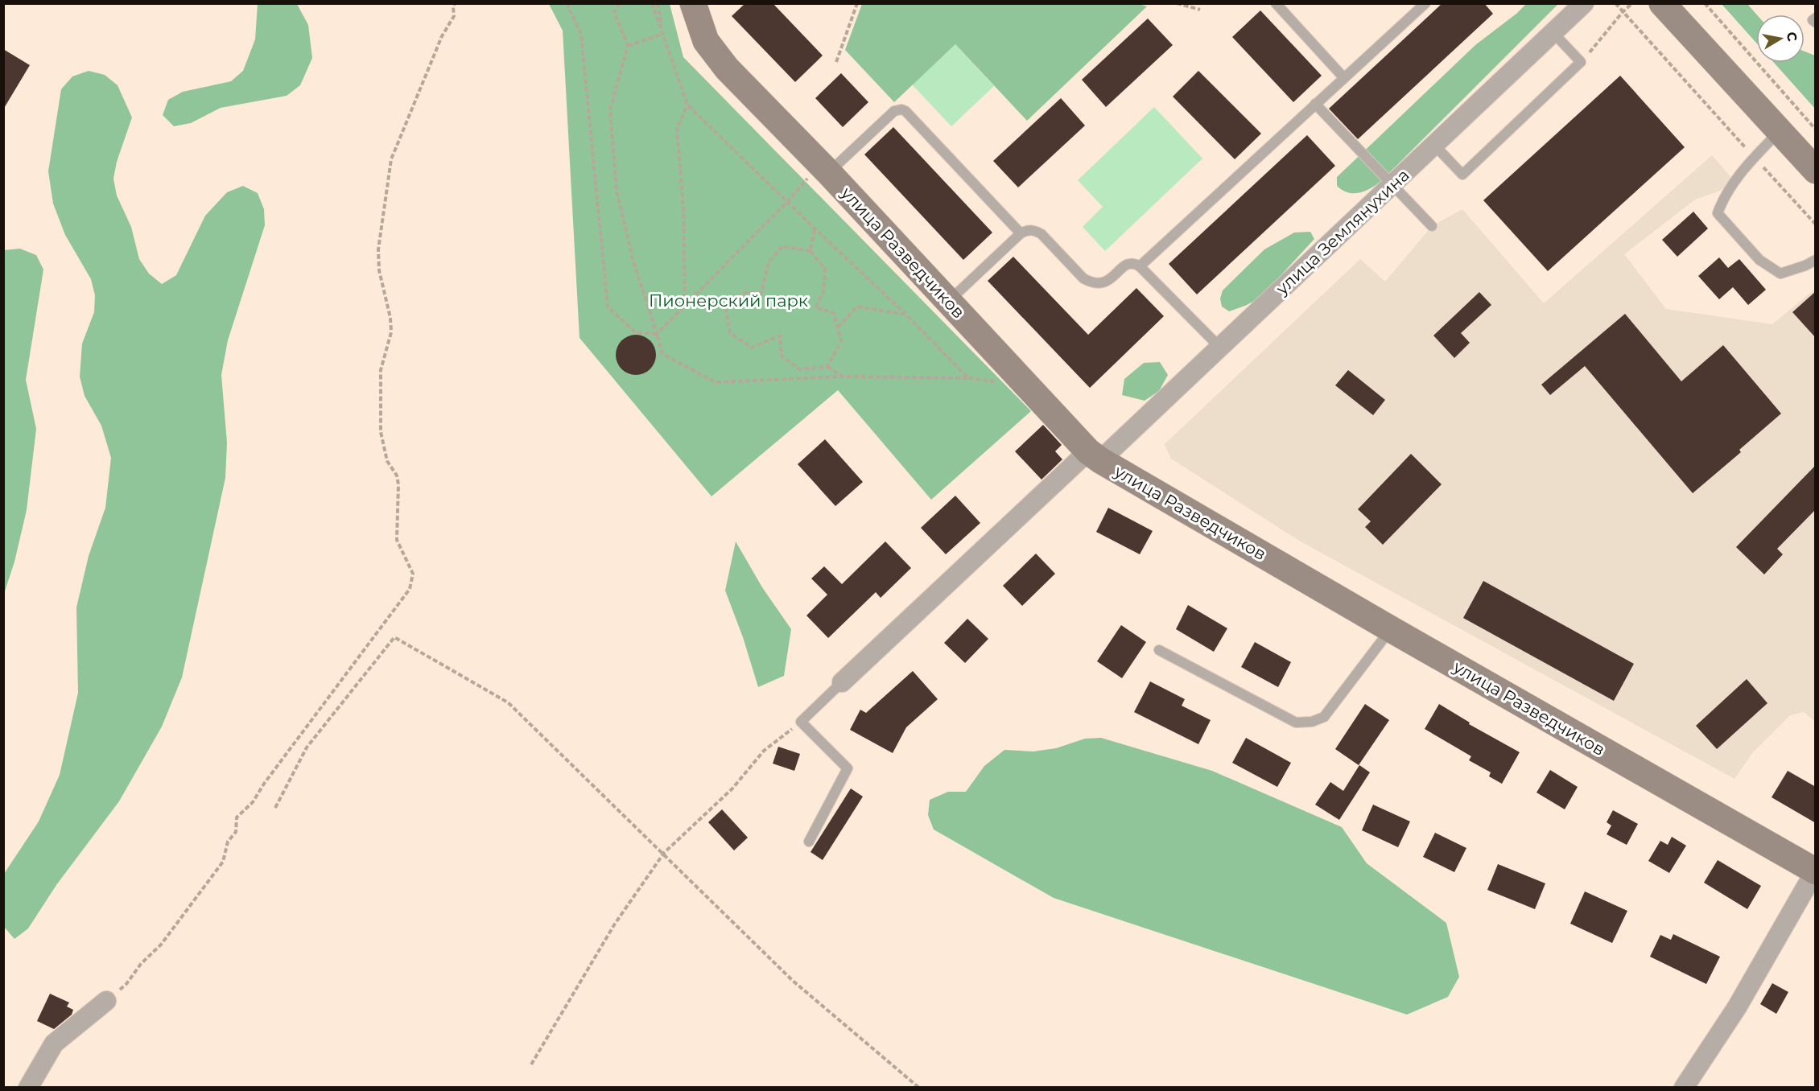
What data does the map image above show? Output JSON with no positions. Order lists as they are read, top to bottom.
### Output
{
  "streets": {
    "street": ["улица Землянухина", "улица Разведчиков"]
  },
  "crossings": [
    ["улица Землянухина", "улица Разведчиков"]
  ],
  "parks": ["Пионерский парк"],
  "north": "right"
}
